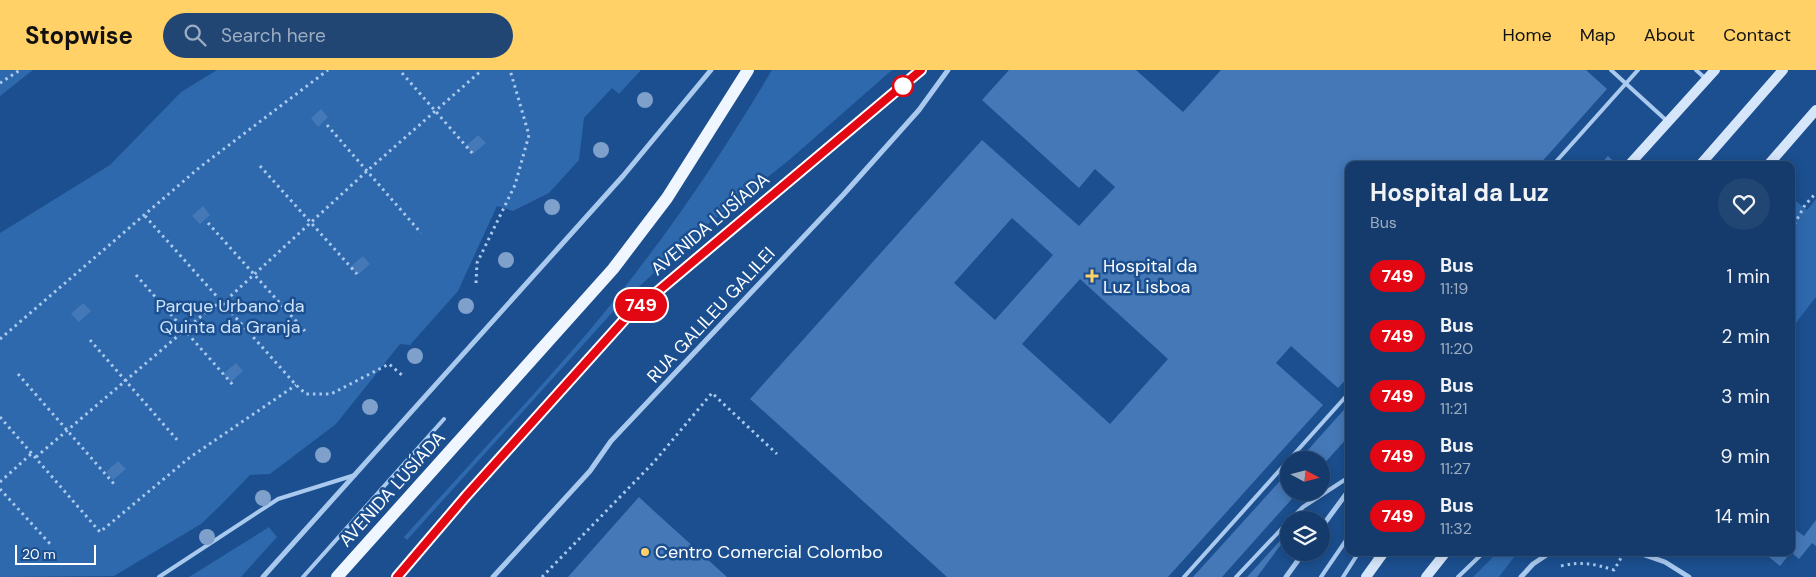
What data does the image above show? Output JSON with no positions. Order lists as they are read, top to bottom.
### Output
{
  "streets": {
    "main road": ["AVENIDA LUSÍADA"],
    "street": ["RUA GALILEU GALILEI"]
  },
  "parks": ["Parque Urbano da Quinta da Granja"],
  "places": {
    "health": ["Hospital da Luz Lisboa"],
    "other": ["Centro Comercial Colombo"]
  },
  "lines": ["bus line 749"],
  "scale_bar": "20 m",
  "north": "right",
  "page": {
    "header": "Stopwise",
    "search": "Search here",
    "nav": [
      "Home",
      "Map",
      "About",
      "Contact"
    ],
    "on_map": "749",
    "heading": ["Hospital da Luz", "Bus"],
    "list": [
      {
        "mark": "749",
        "name": "Bus",
        "note": "11:19",
        "value": "1 min"
      },
      {
        "mark": "749",
        "name": "Bus",
        "note": "11:20",
        "value": "2 min"
      },
      {
        "mark": "749",
        "name": "Bus",
        "note": "11:21",
        "value": "3 min"
      },
      {
        "mark": "749",
        "name": "Bus",
        "note": "11:27",
        "value": "9 min"
      },
      {
        "mark": "749",
        "name": "Bus",
        "note": "11:32",
        "value": "14 min"
      }
    ],
    "scale": "20 m"
  }
}
